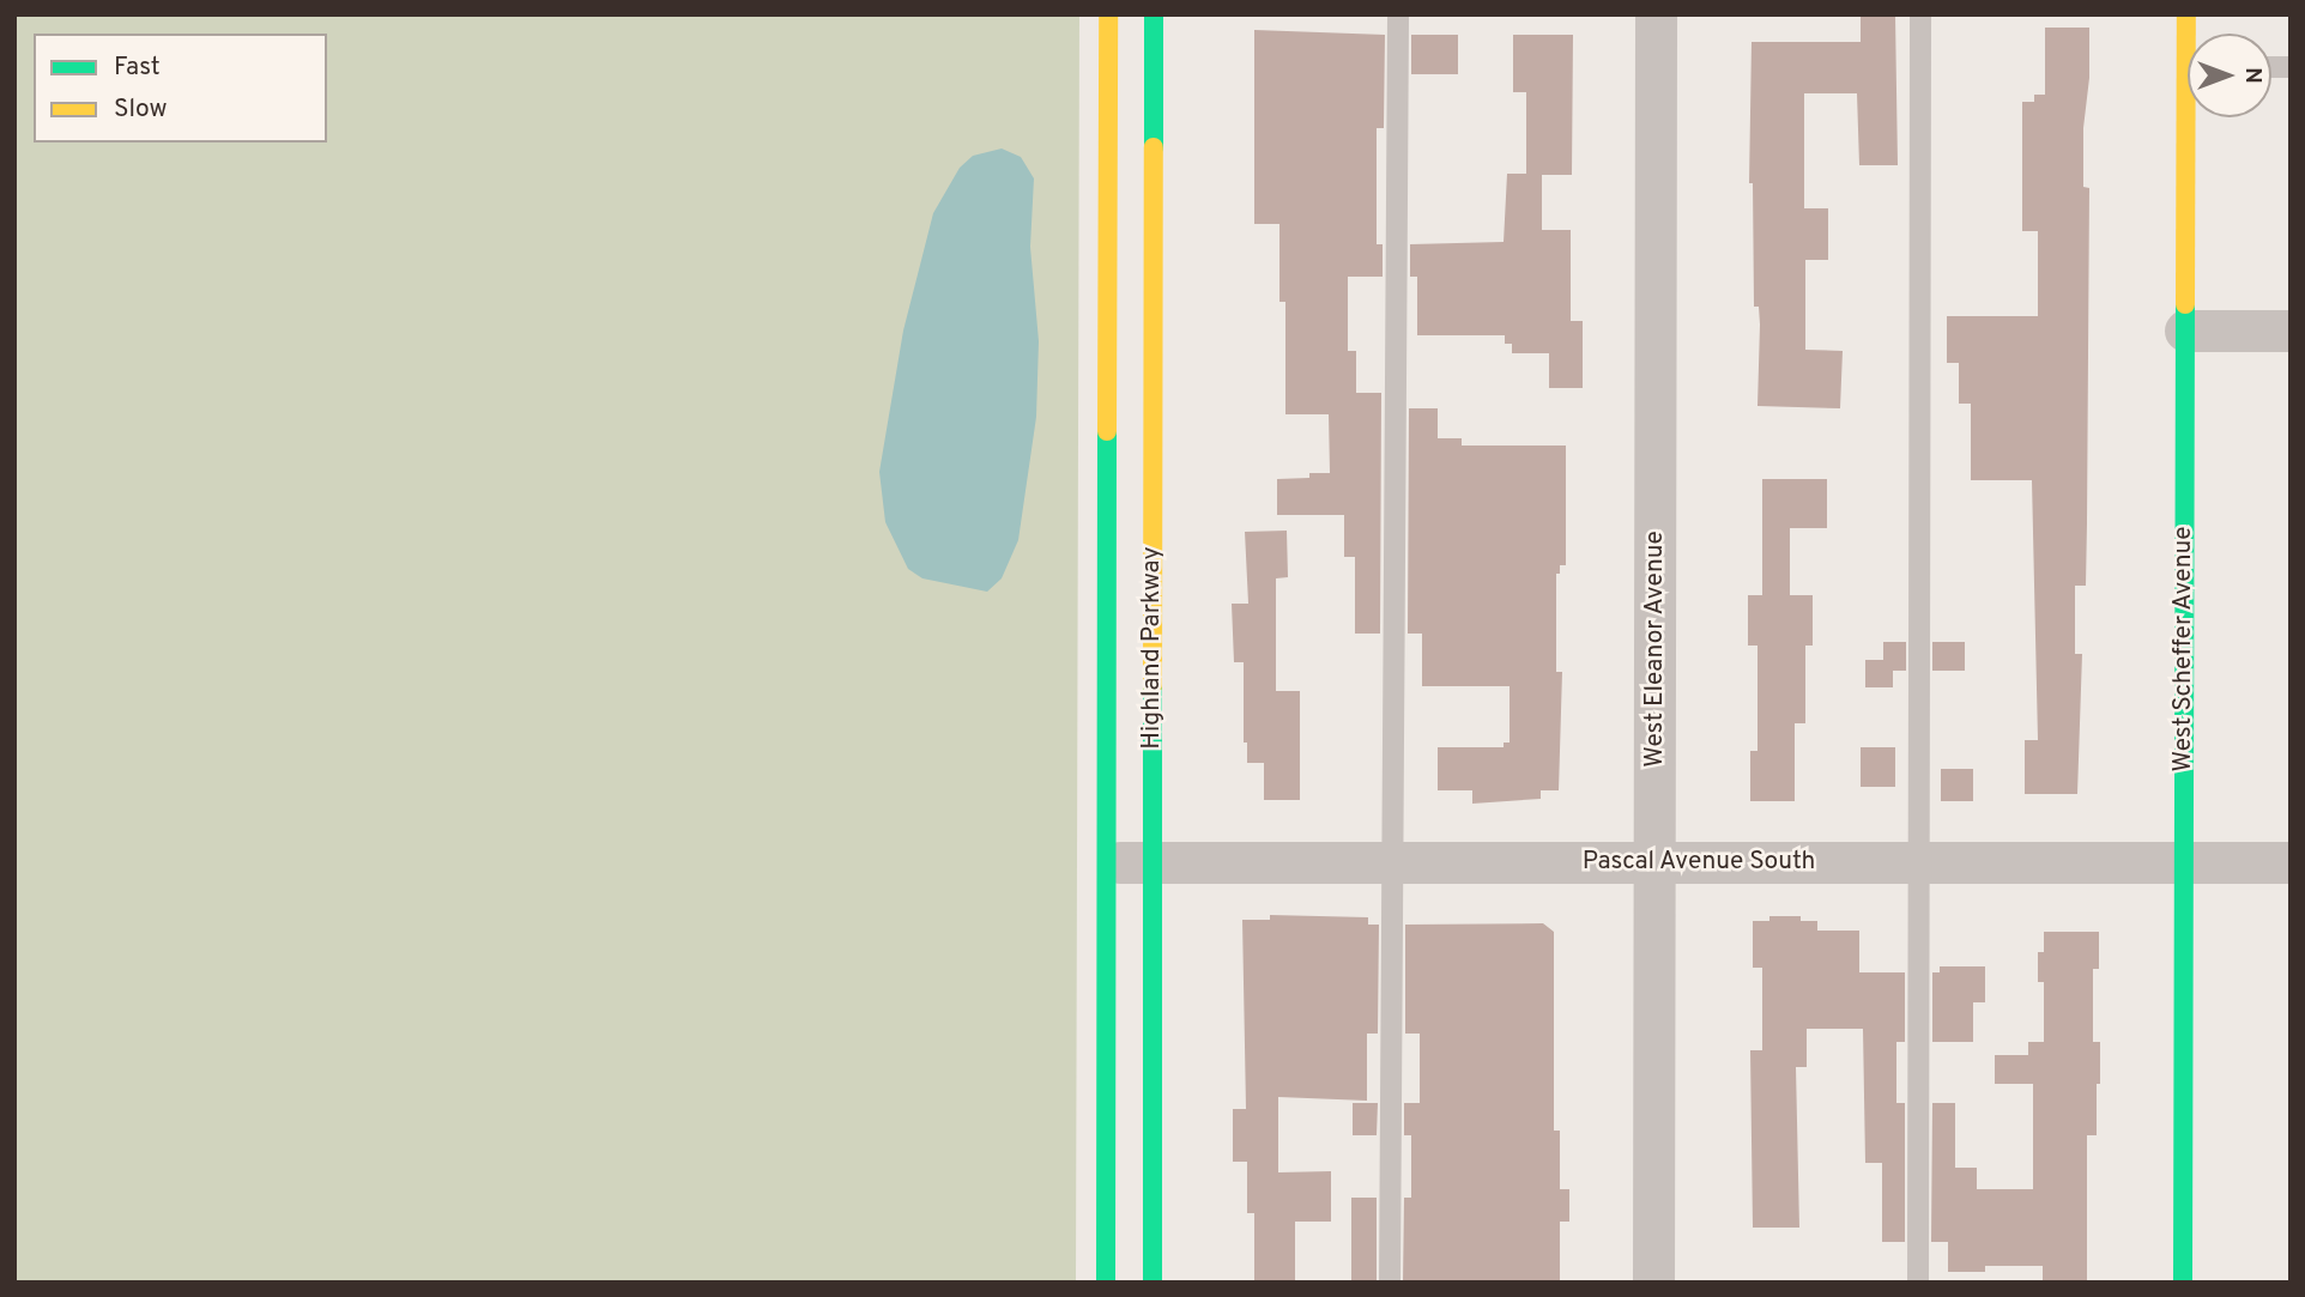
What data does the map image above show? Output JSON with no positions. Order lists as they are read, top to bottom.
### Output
{
  "streets": {
    "street": [
      "Highland Parkway",
      "West Eleanor Avenue",
      "West Scheffer Avenue",
      "Pascal Avenue South"
    ]
  },
  "crossings": [
    ["Highland Parkway", "Pascal Avenue South"],
    ["West Eleanor Avenue", "Pascal Avenue South"],
    ["West Scheffer Avenue", "Pascal Avenue South"]
  ],
  "legend": ["Fast", "Slow"],
  "north": "right"
}
